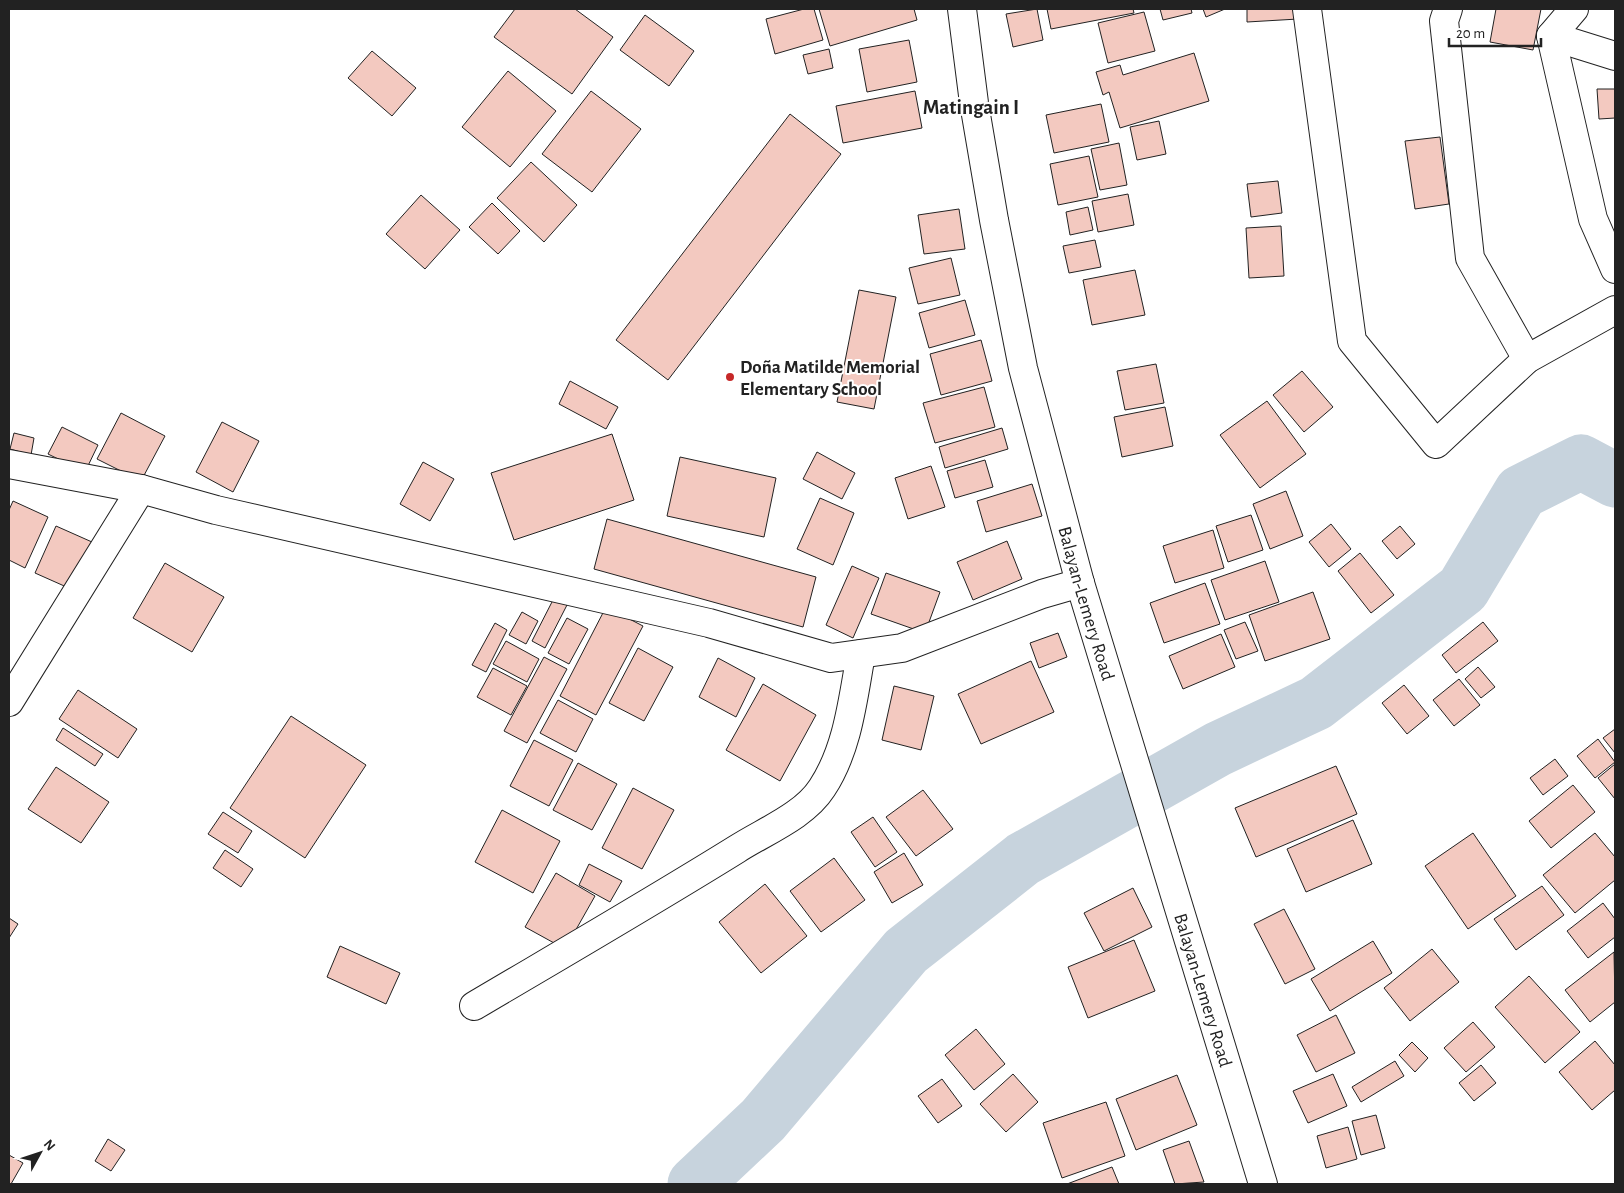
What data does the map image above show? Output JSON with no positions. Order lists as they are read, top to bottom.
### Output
{
  "streets": {
    "street": ["Balayan-Lemery Road"]
  },
  "districts": ["Matingain I"],
  "places": ["Doña Matilde Memorial Elementary School"],
  "scale_bar": "20 m",
  "north": "top right"
}
